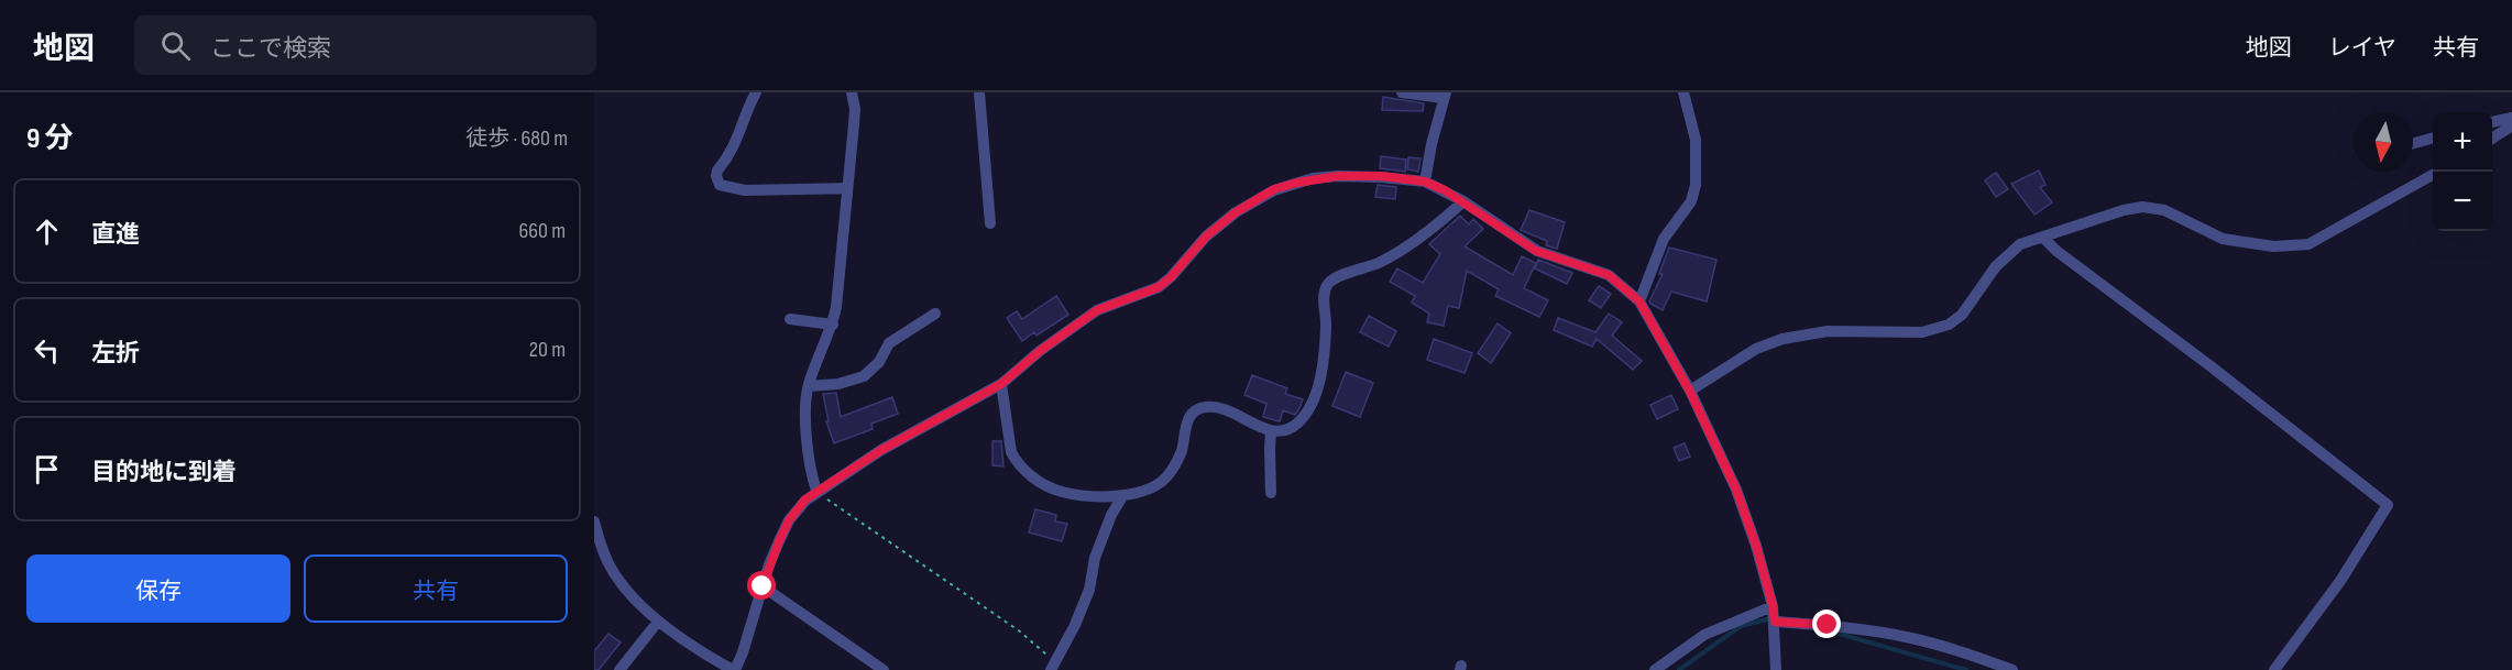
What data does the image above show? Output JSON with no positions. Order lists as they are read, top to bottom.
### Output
{
  "north": "bottom",
  "page": {
    "header": "地図",
    "search": "ここで検索",
    "nav": ["地図", "レイヤ", "共有"],
    "heading": ["9 分", "徒歩 · 680 m"],
    "map_buttons": ["+", "−"],
    "list": [
      ["直進", "660 m"],
      ["左折", "20 m"],
      "目的地に到着"
    ],
    "buttons": ["保存", "共有"]
  }
}
